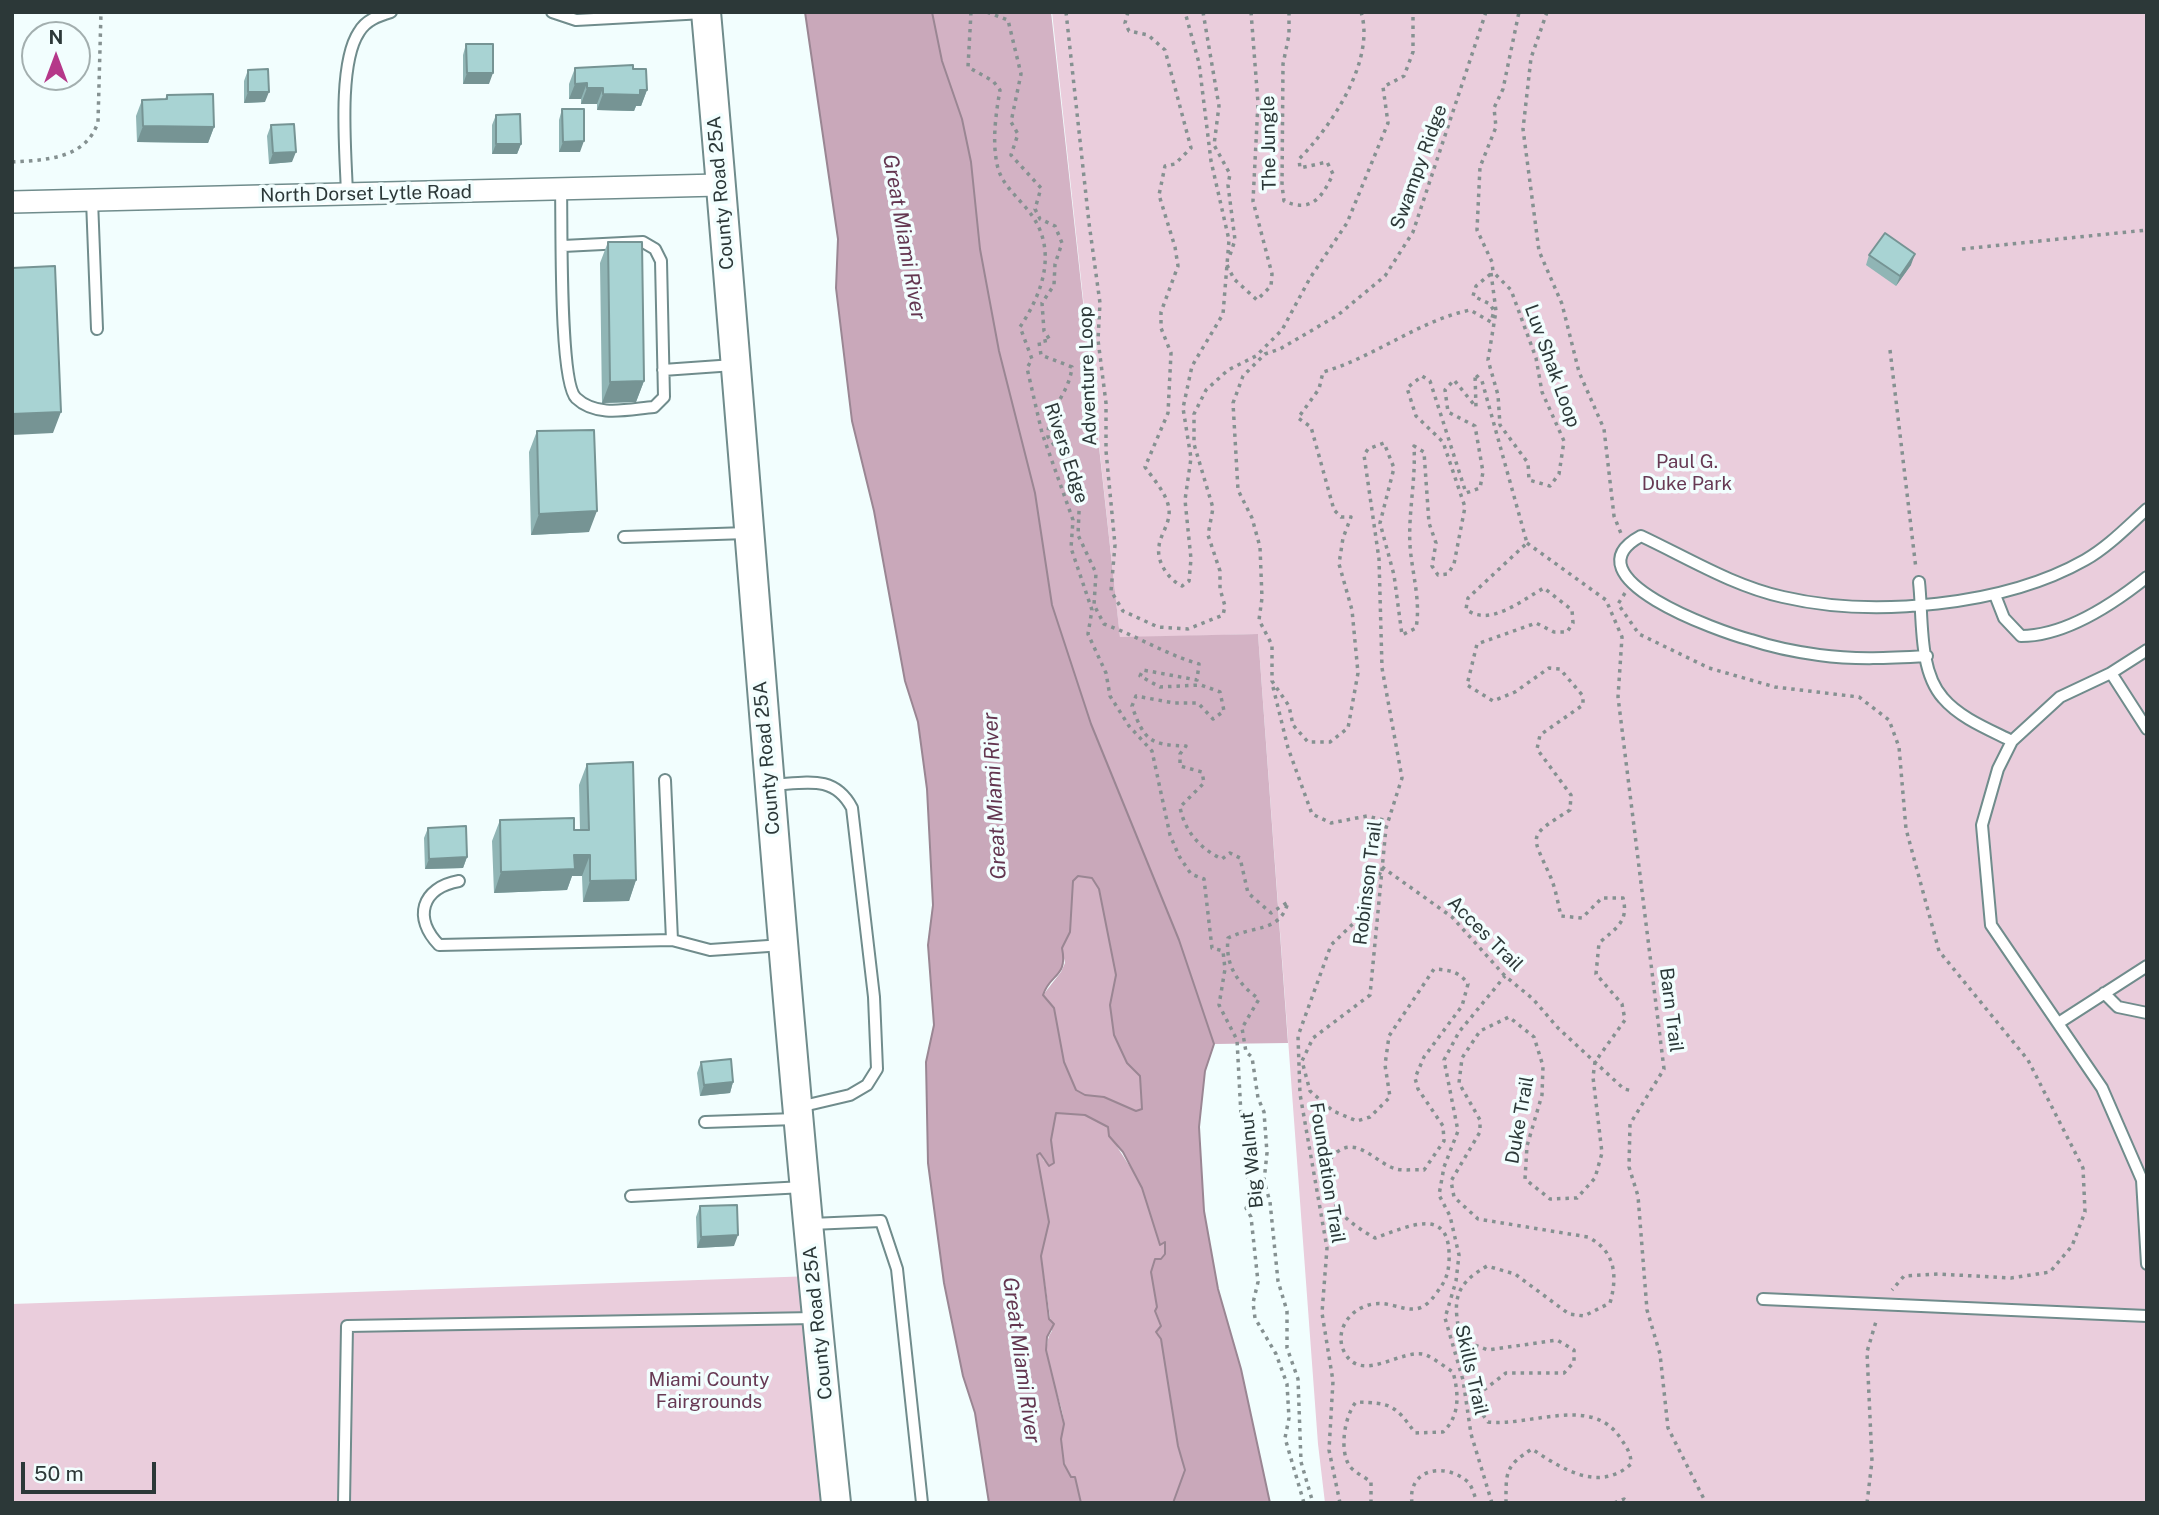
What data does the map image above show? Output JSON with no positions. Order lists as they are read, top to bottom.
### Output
{
  "streets": {
    "main road": ["County Road 25A"],
    "street": ["North Dorset Lytle Road"],
    "path": [
      "The Jungle",
      "Swampy Ridge",
      "Luv Shak Loop",
      "Adventure Loop",
      "Rivers Edge",
      "Robinson Trail",
      "Acces Trail",
      "Barn Trail",
      "Duke Trail",
      "Big Walnut",
      "Foundation Trail",
      "Skills Trail"
    ]
  },
  "crossings": [
    ["County Road 25A", "North Dorset Lytle Road"],
    ["Robinson Trail", "Acces Trail"],
    ["Robinson Trail", "Barn Trail"],
    ["Robinson Trail", "Foundation Trail"],
    ["Acces Trail", "Duke Trail"],
    ["Acces Trail", "Foundation Trail"],
    ["Acces Trail", "Skills Trail"]
  ],
  "water": ["Great Miami River"],
  "parks": ["Paul G. Duke Park", "Miami County Fairgrounds"],
  "scale_bar": "50 m",
  "north": "top"
}
